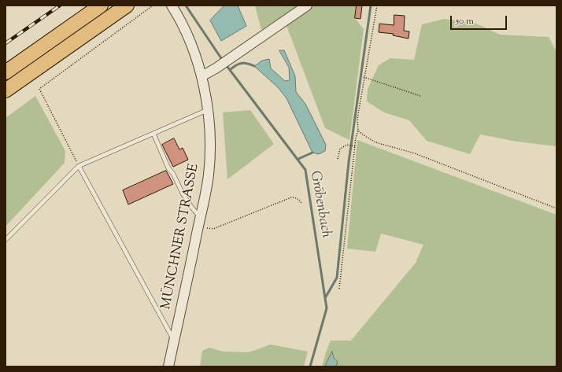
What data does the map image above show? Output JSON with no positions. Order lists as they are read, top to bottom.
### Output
{
  "streets": {
    "street": ["MÜNCHNER STRASSE"]
  },
  "water": ["Gröbenbach"],
  "scale_bar": "50 m"
}
